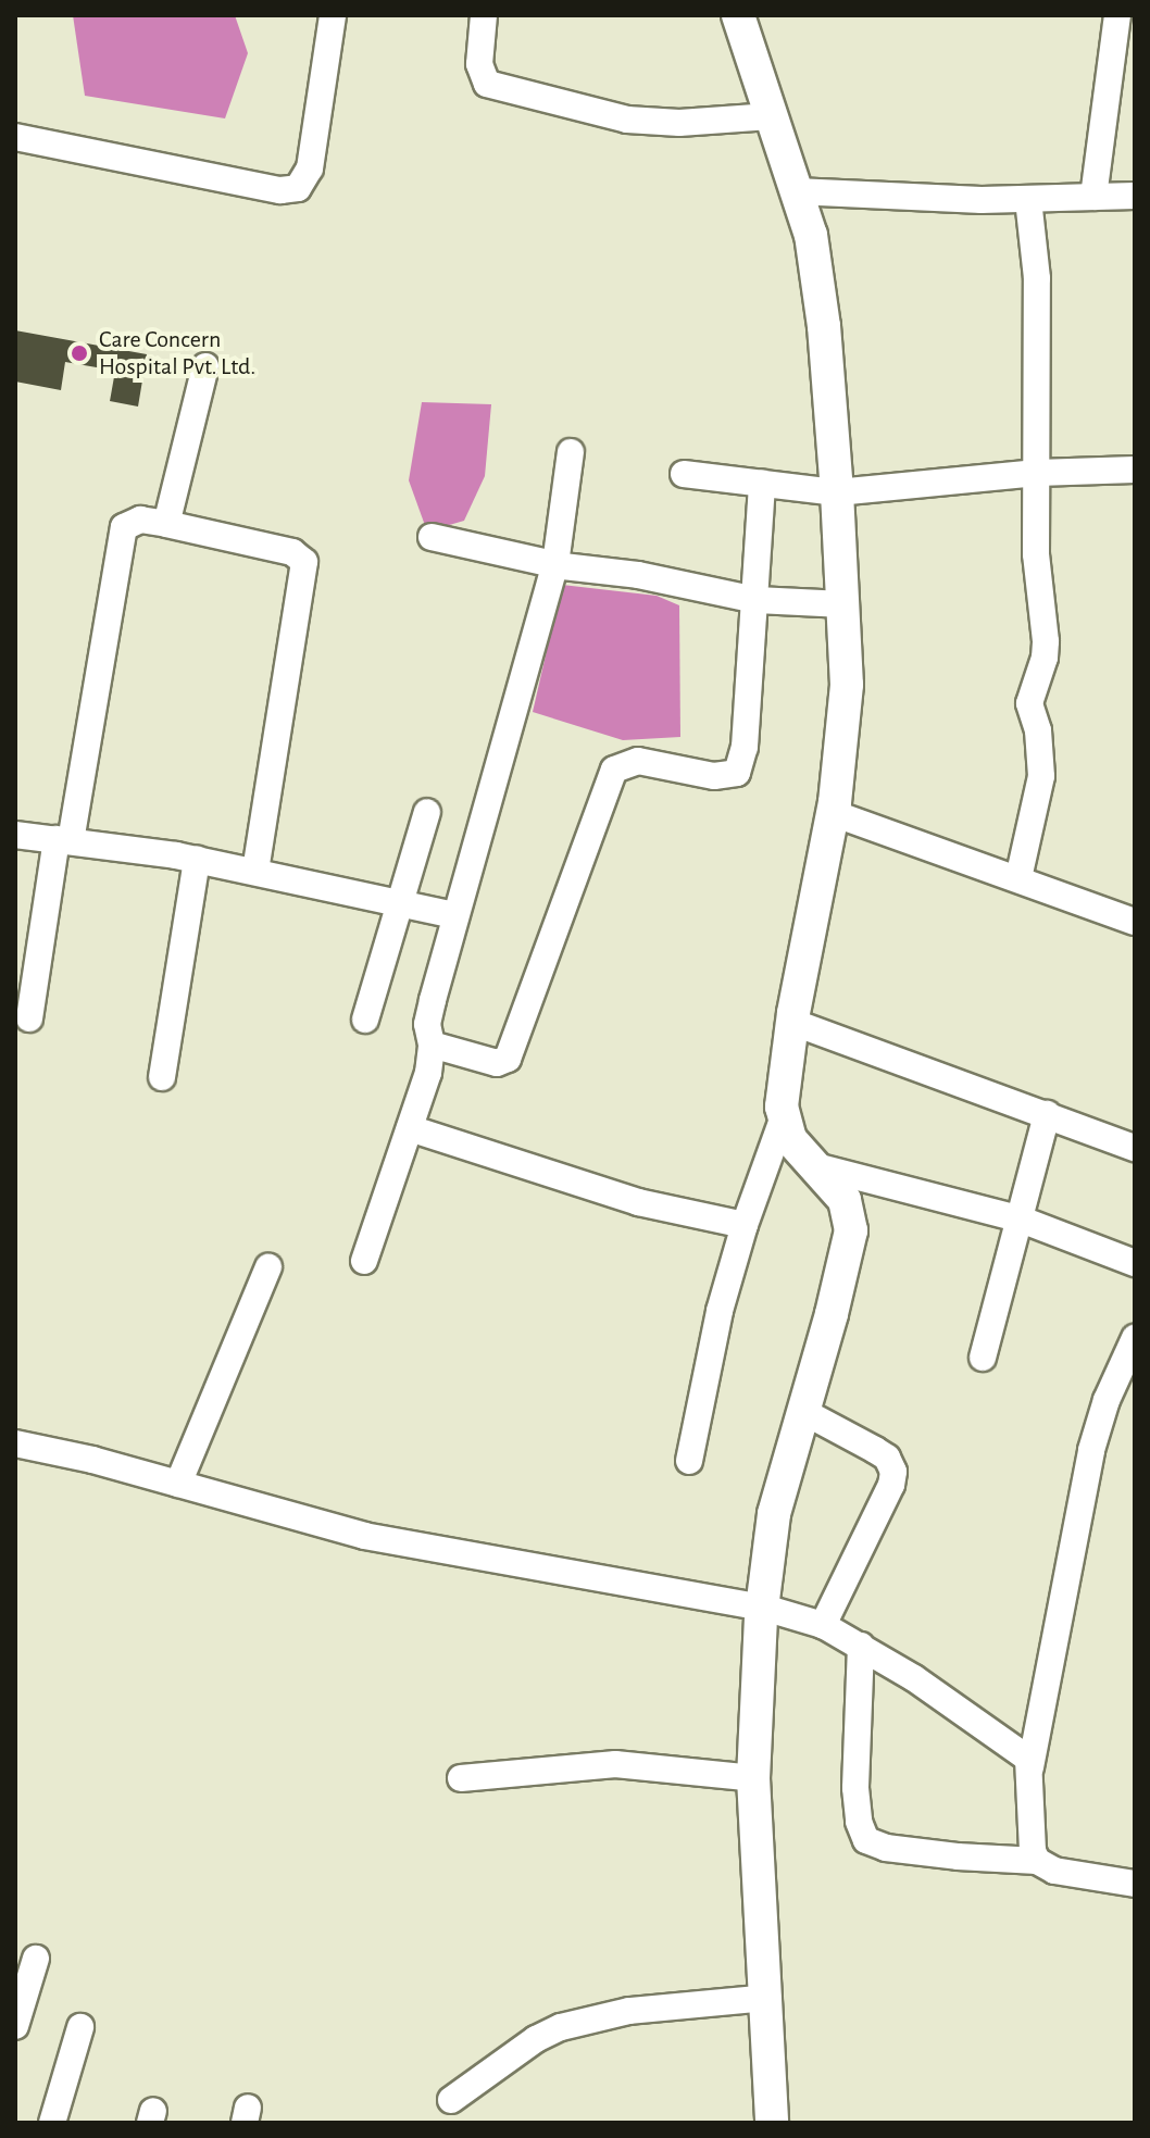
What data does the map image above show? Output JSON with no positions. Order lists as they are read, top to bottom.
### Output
{
  "places": ["Care Concern Hospital Pvt. Ltd."]
}
